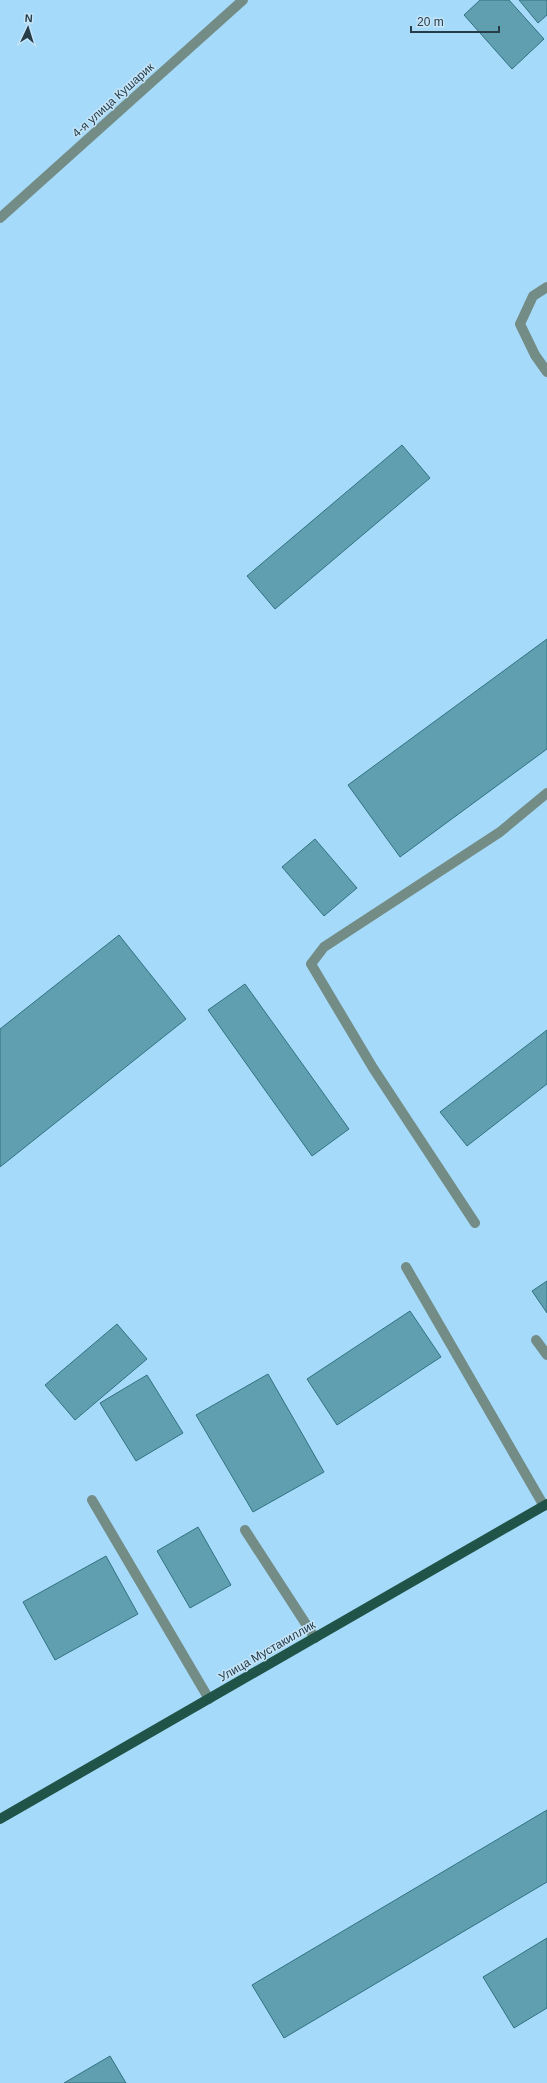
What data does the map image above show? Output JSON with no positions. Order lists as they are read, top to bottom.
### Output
{
  "streets": {
    "main road": ["Улица Мустакиллик"],
    "street": ["4-я улица Кушарик"]
  },
  "scale_bar": "20 m",
  "north": "top"
}
